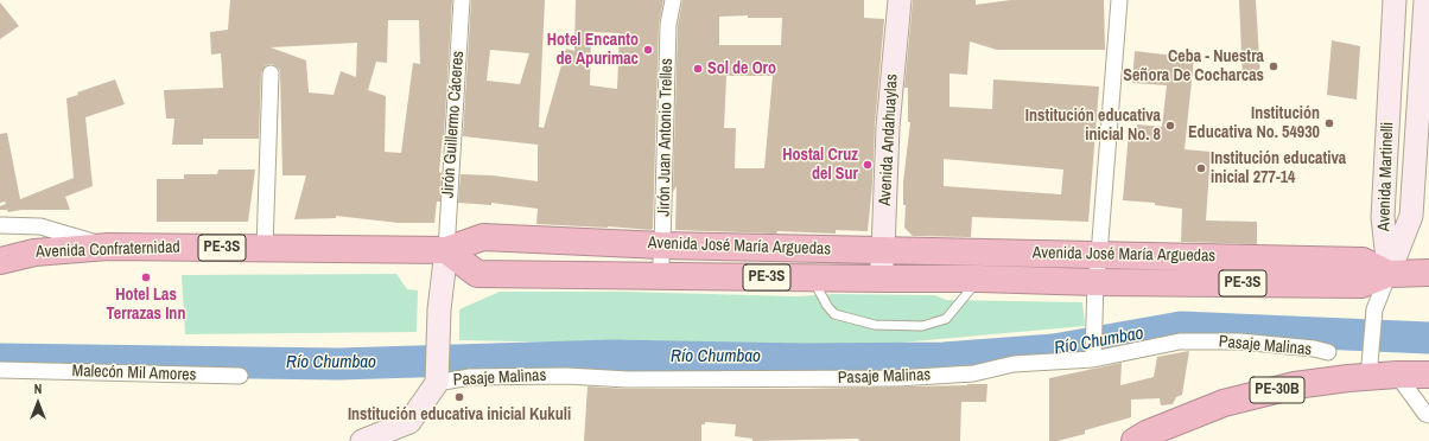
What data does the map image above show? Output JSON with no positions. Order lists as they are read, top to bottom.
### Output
{
  "streets": {
    "highway": [
      "Avenida José María Arguedas",
      "PE-3S",
      "Avenida Confraternidad",
      "PE-30B"
    ],
    "street": [
      "Jirón Guillermo Cáceres",
      "Jirón Juan Antonio Trelles",
      "Avenida Andahuaylas",
      "Avenida Martinelli",
      "Pasaje Malinas",
      "Malecón Mil Amores"
    ]
  },
  "crossings": [
    ["Jirón Guillermo Cáceres", "Avenida José María Arguedas"],
    ["Jirón Guillermo Cáceres", "Avenida Confraternidad"],
    ["Jirón Juan Antonio Trelles", "Avenida José María Arguedas"],
    ["Avenida Andahuaylas", "Avenida José María Arguedas"],
    ["Avenida Martinelli", "Avenida José María Arguedas"],
    ["Avenida Martinelli", "PE-3S"],
    ["Avenida José María Arguedas", "PE-3S"],
    ["Avenida José María Arguedas", "Avenida Confraternidad"]
  ],
  "water": ["Río Chumbao"],
  "places": [
    "Hotel Encanto de Apurimac",
    "Ceba - Nuestra Señora De Cocharcas",
    "Sol de Oro",
    "Institución Educativa No. 54930",
    "Institución educativa inicial No. 8",
    "Hostal Cruz del Sur",
    "Institución educativa inicial 277-14",
    "Hotel Las Terrazas Inn",
    "Institución educativa inicial Kukuli"
  ],
  "north": "top"
}
